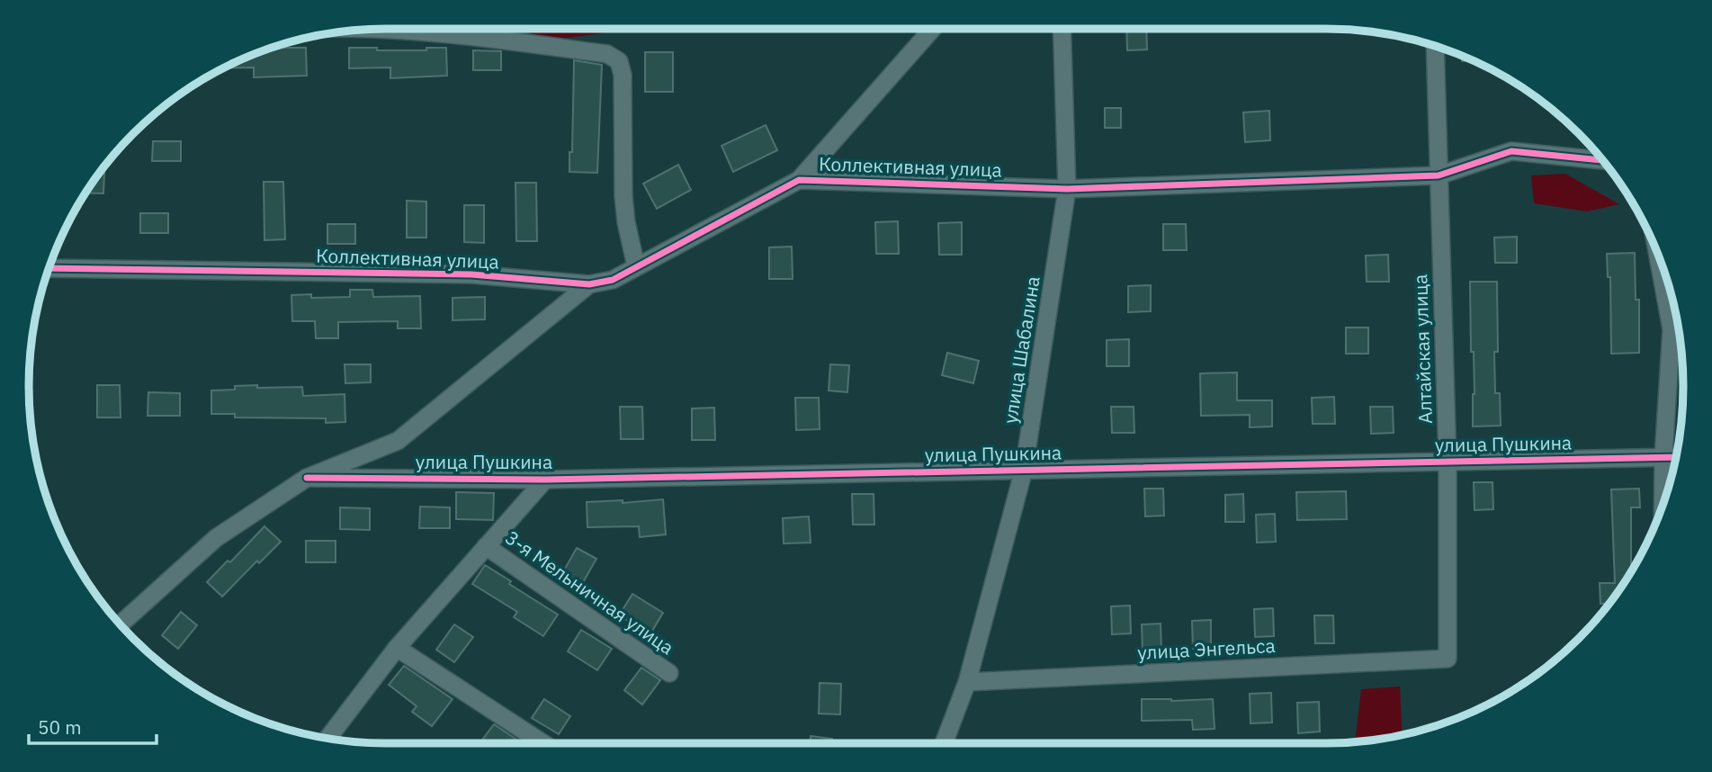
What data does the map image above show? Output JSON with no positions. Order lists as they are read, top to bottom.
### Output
{
  "streets": {
    "street": [
      "Коллективная улица",
      "Алтайская улица",
      "улица Шабалина",
      "улица Пушкина",
      "3-я Мельничная улица",
      "улица Энгельса"
    ]
  },
  "crossings": [
    ["Коллективная улица", "Алтайская улица"],
    ["Коллективная улица", "улица Шабалина"],
    ["Алтайская улица", "улица Пушкина"],
    ["Алтайская улица", "улица Энгельса"],
    ["улица Шабалина", "улица Пушкина"],
    ["улица Шабалина", "улица Энгельса"]
  ],
  "scale_bar": "50 m"
}
